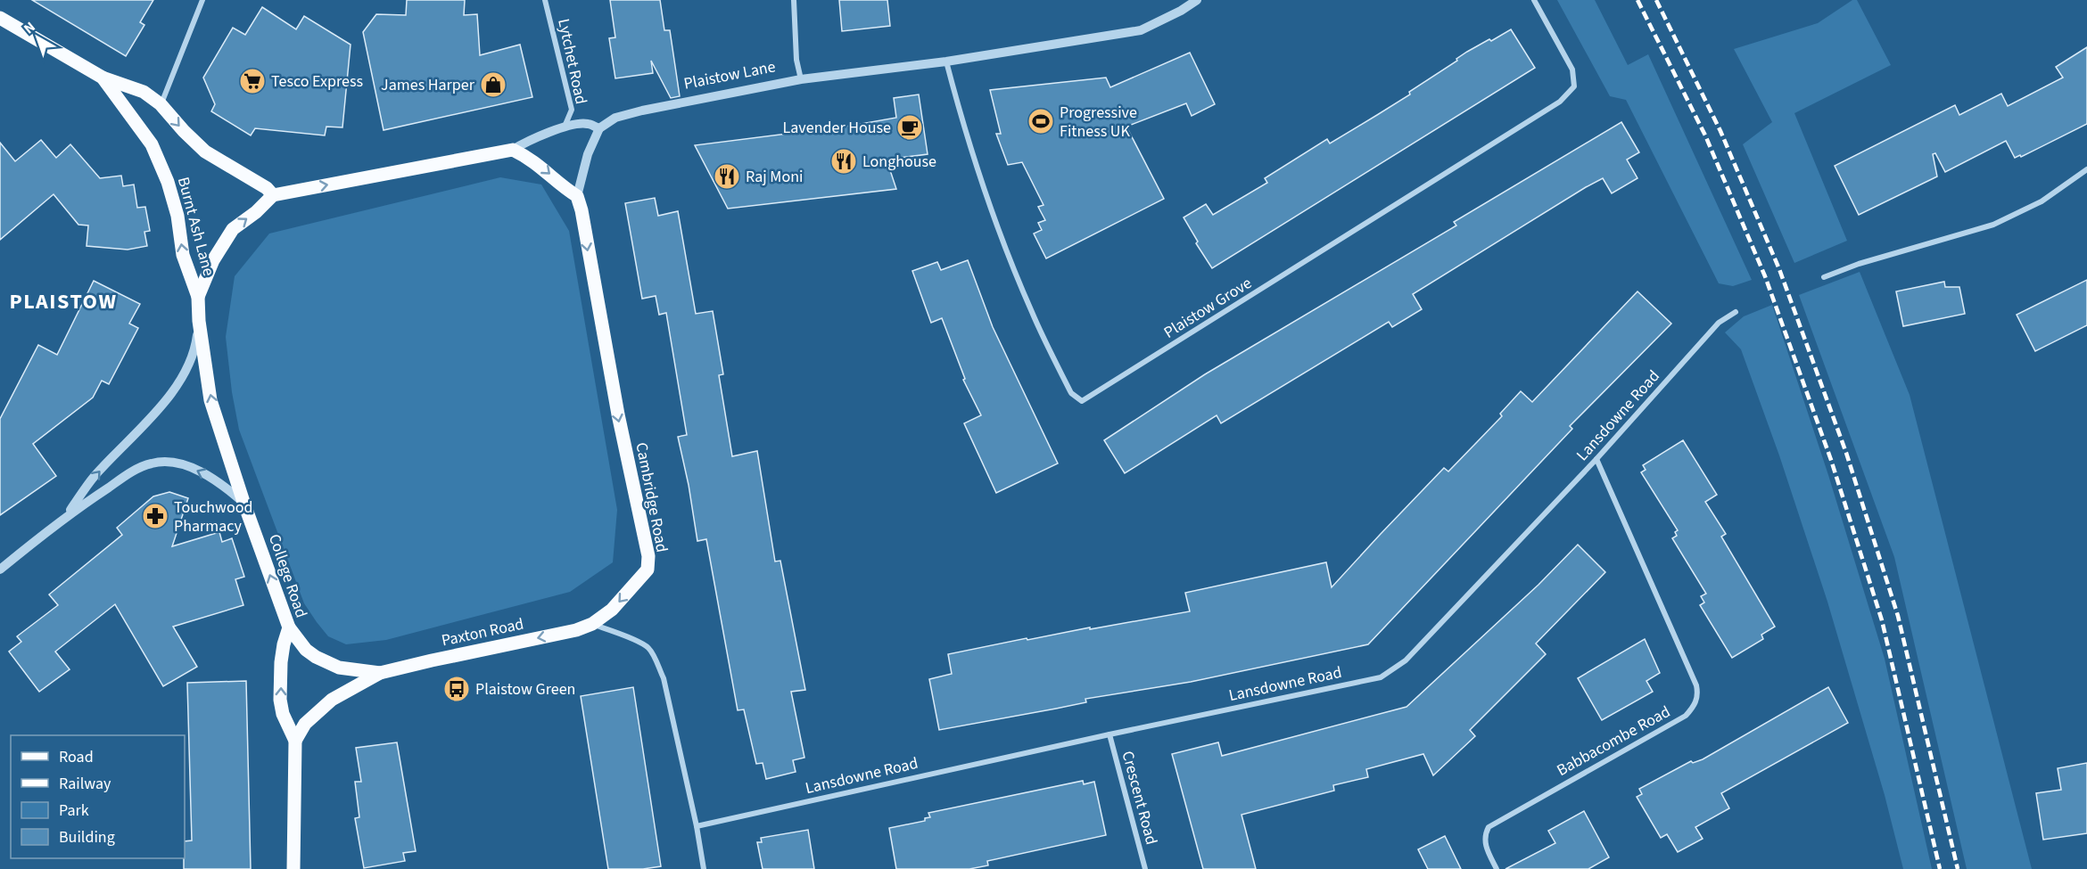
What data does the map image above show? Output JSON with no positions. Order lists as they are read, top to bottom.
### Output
{
  "streets": {
    "main road": [
      "Burnt Ash Lane",
      "Cambridge Road",
      "College Road",
      "Paxton Road"
    ],
    "street": [
      "Lytchet Road",
      "Plaistow Lane",
      "Plaistow Grove",
      "Lansdowne Road",
      "Babbacombe Road",
      "Crescent Road"
    ]
  },
  "crossings": [
    ["Plaistow Lane", "Plaistow Grove"],
    ["Plaistow Lane", "Cambridge Road"],
    ["Burnt Ash Lane", "College Road"],
    ["Lansdowne Road", "Babbacombe Road"],
    ["Lansdowne Road", "Crescent Road"],
    ["Cambridge Road", "Paxton Road"],
    ["College Road", "Paxton Road"]
  ],
  "one_way": [
    "Burnt Ash Lane",
    "Cambridge Road",
    "College Road",
    "Paxton Road"
  ],
  "districts": ["PLAISTOW"],
  "places": {
    "supermarket": ["Tesco Express"],
    "shop": ["James Harper"],
    "sports": ["Progressive Fitness UK"],
    "cafe": ["Lavender House"],
    "restaurant": ["Longhouse", "Raj Moni"],
    "pharmacy": ["Touchwood Pharmacy"],
    "bus stop": ["Plaistow Green"]
  },
  "legend": [
    "Road",
    "Railway",
    "Park",
    "Building"
  ],
  "north": "top left"
}
